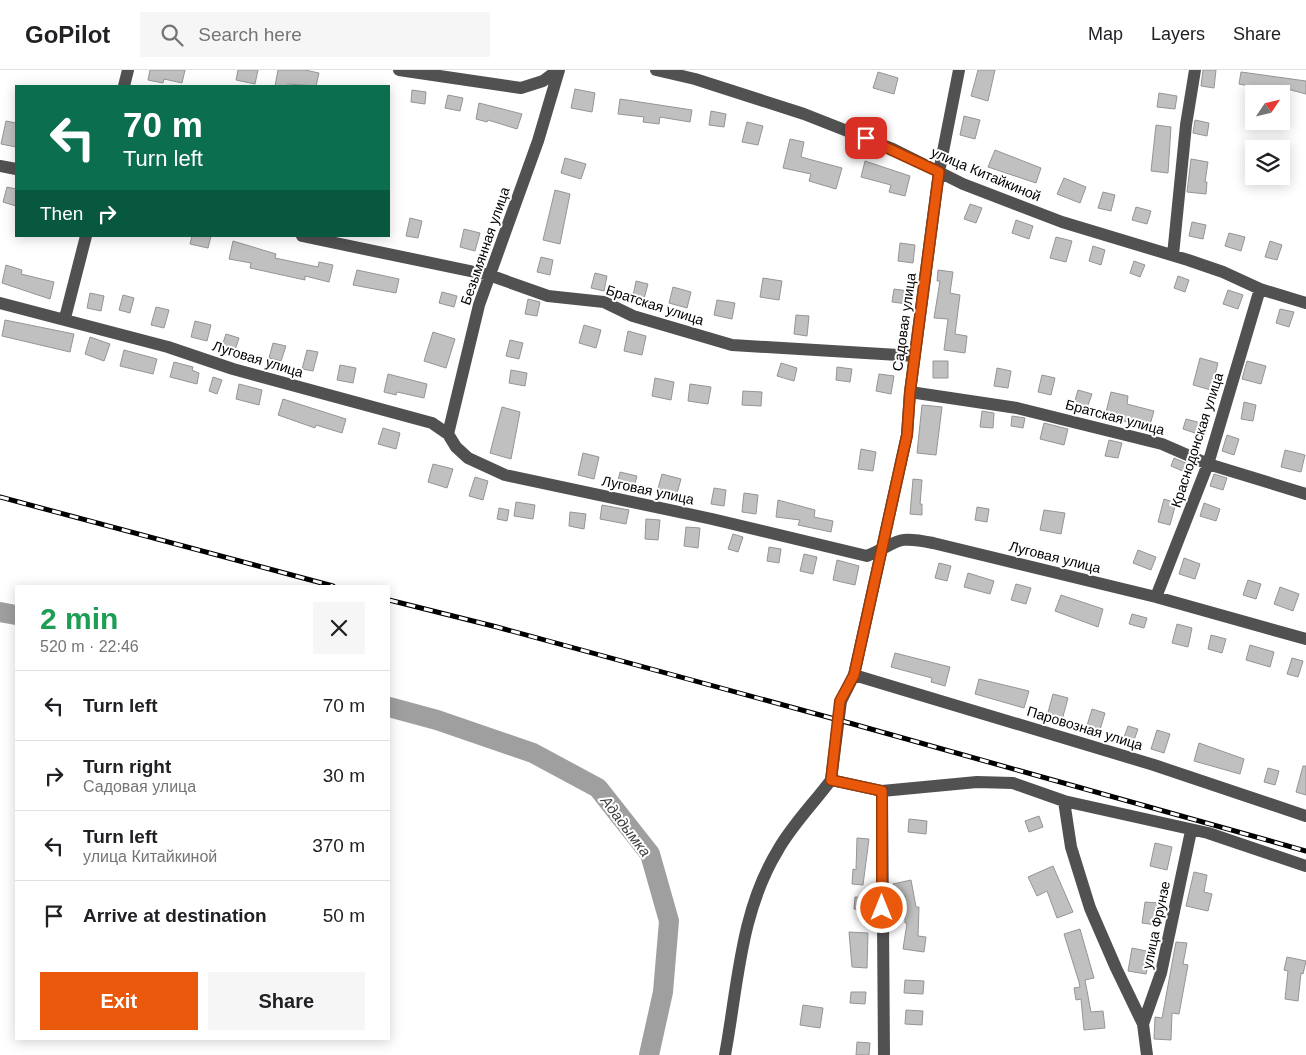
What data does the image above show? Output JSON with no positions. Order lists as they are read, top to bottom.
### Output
{
  "streets": {
    "street": [
      "улица Китайкиной",
      "Безымянная улица",
      "Братская улица",
      "Садовая улица",
      "Луговая улица",
      "Краснодонская улица",
      "Паровозная улица",
      "улица Фрунзе"
    ]
  },
  "crossings": [
    ["улица Китайкиной", "Садовая улица"],
    ["улица Китайкиной", "Краснодонская улица"],
    ["Безымянная улица", "Братская улица"],
    ["Безымянная улица", "Луговая улица"],
    ["Братская улица", "Садовая улица"],
    ["Братская улица", "Краснодонская улица"],
    ["Садовая улица", "Луговая улица"],
    ["Садовая улица", "Паровозная улица"],
    ["Луговая улица", "Краснодонская улица"]
  ],
  "water": ["Ададымка"],
  "north": "top right",
  "page": {
    "header": "GoPilot",
    "search": "Search here",
    "nav": ["Map", "Layers", "Share"],
    "turn": ["70 m", "Turn left"],
    "then": "Then",
    "heading": ["2 min", "520 m · 22:46"],
    "list": [
      {
        "name": "Turn left",
        "value": "70 m"
      },
      {
        "name": "Turn right",
        "note": "Садовая улица",
        "value": "30 m"
      },
      {
        "name": "Turn left",
        "note": "улица Китайкиной",
        "value": "370 m"
      },
      {
        "name": "Arrive at destination",
        "value": "50 m"
      }
    ],
    "buttons": ["Exit", "Share"]
  }
}
